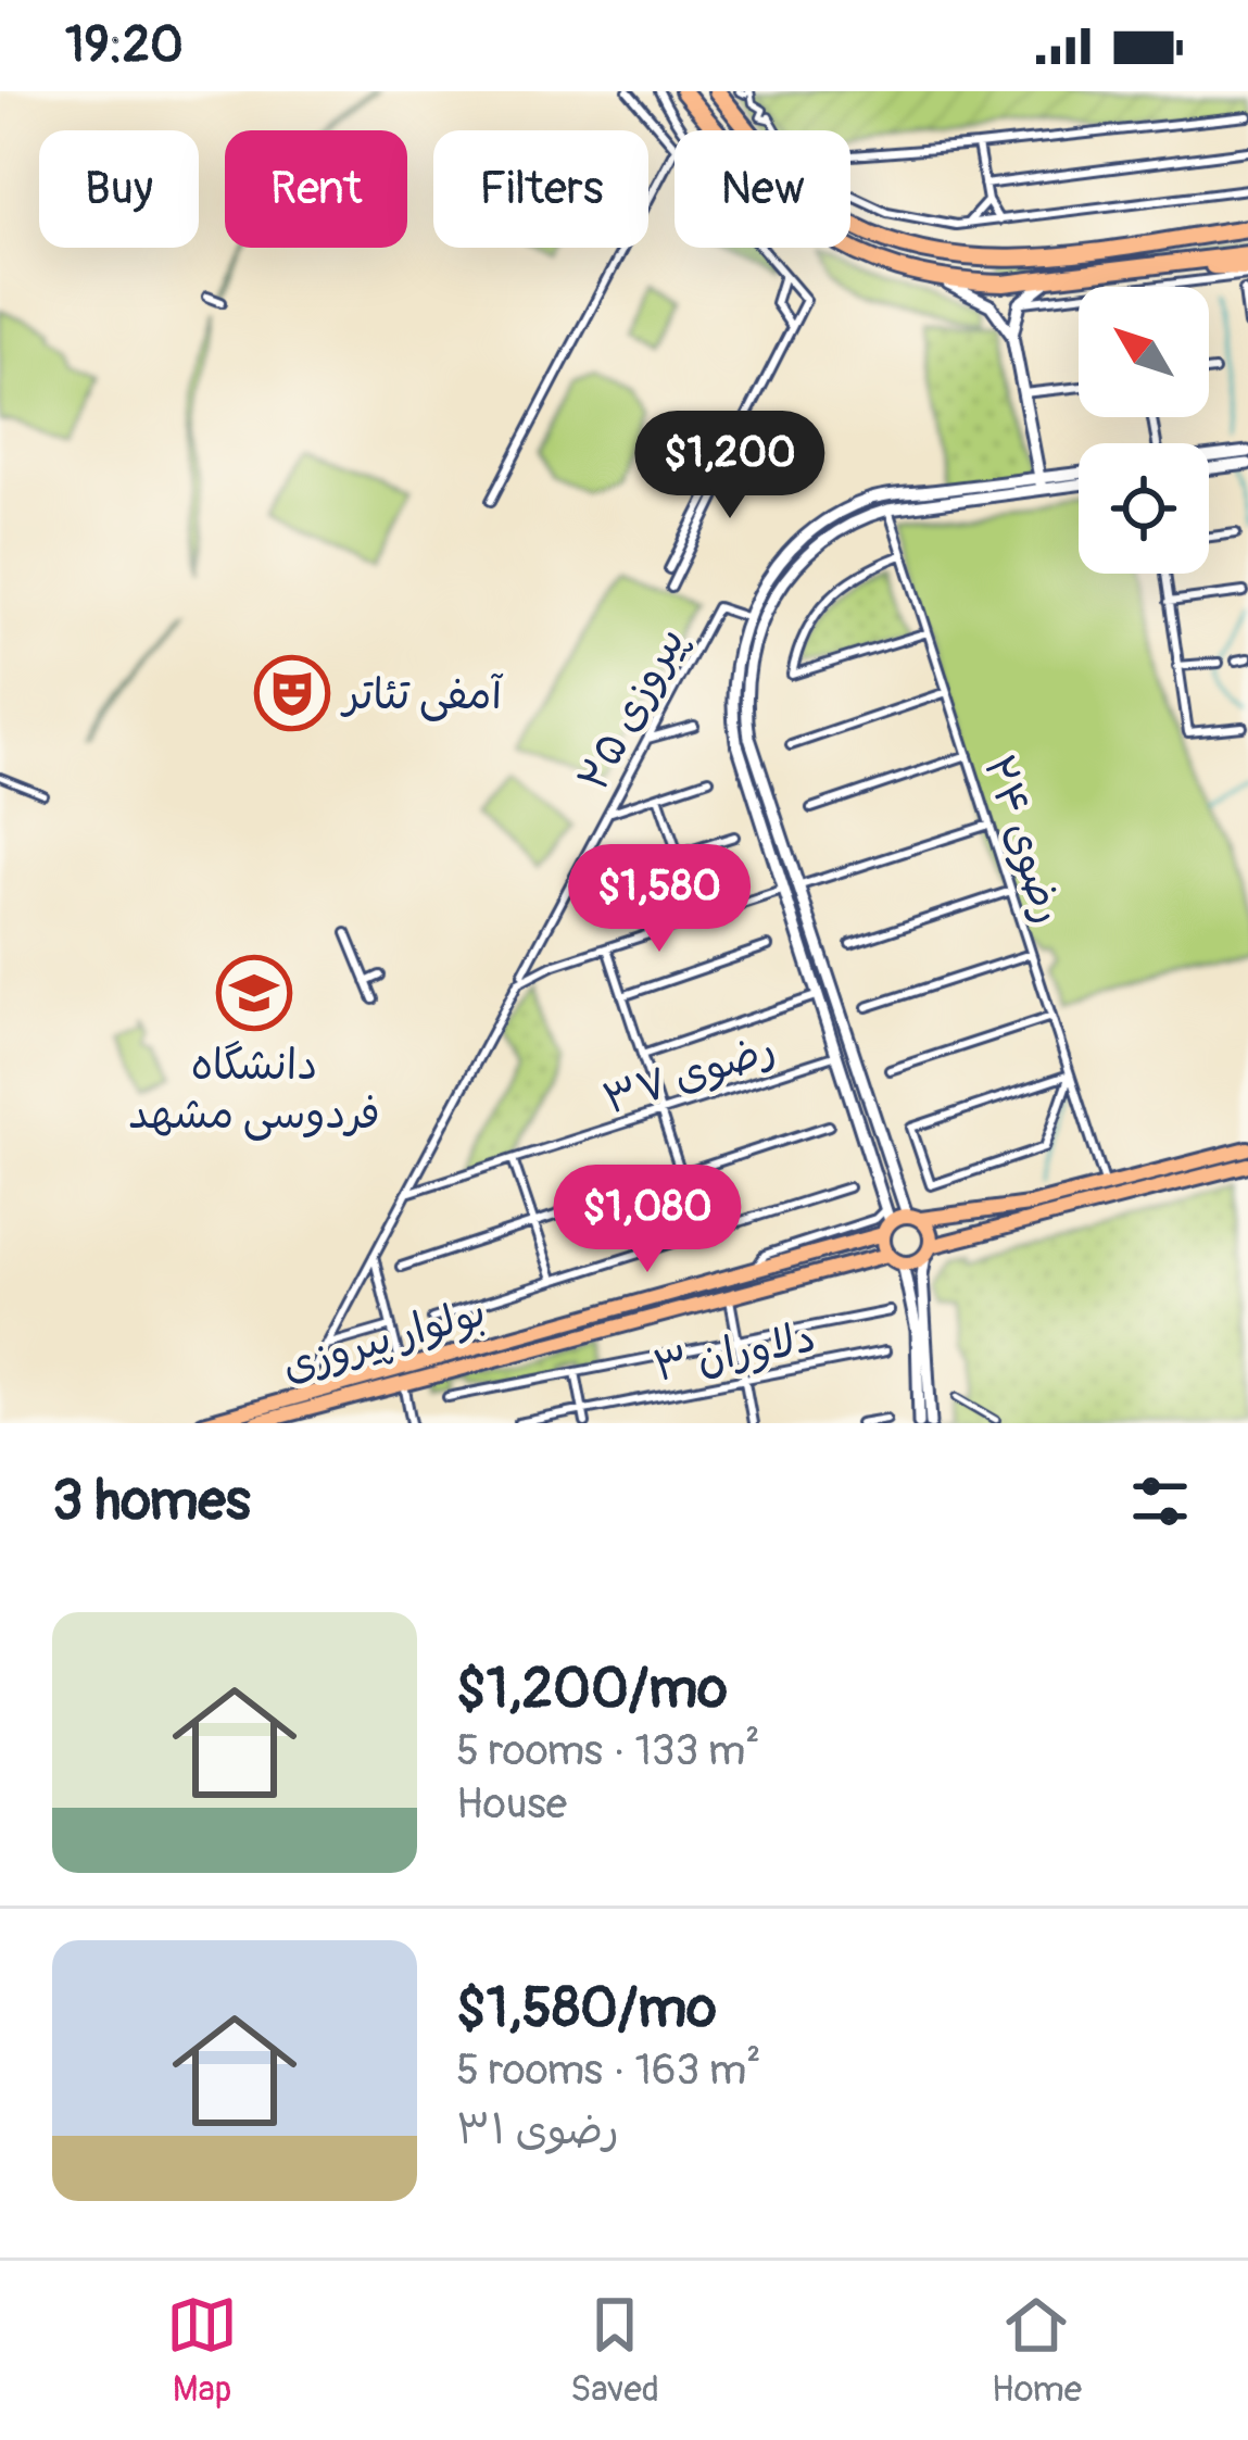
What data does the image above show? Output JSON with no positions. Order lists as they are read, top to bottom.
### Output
{
  "streets": {
    "main road": ["بولوار پیروزی"],
    "street": [
      "پیروزی ۲۵",
      "رضوی ۲۴",
      "رضوی ۳۷",
      "دلاوران ۳"
    ]
  },
  "crossings": [
    ["پیروزی ۲۵", "رضوی ۳۷"],
    ["پیروزی ۲۵", "بولوار پیروزی"]
  ],
  "places": {
    "theatre": ["آمفی تئاتر"],
    "school or university": ["دانشگاه فردوسی مشهد"]
  },
  "north": "top left",
  "page": {
    "status": "19:20",
    "chip": [
      "Buy",
      "Rent",
      "Filters",
      "New"
    ],
    "price": ["$1,200", "$1,580", "$1,080"],
    "heading": "3 homes",
    "list": [
      {
        "name": "$1,200/mo",
        "note": "5 rooms · 133 m² · House"
      },
      {
        "name": "$1,580/mo",
        "note": "5 rooms · 163 m² · رضوی ۳۱"
      }
    ],
    "tabs": ["Map", "Saved", "Home"]
  }
}
